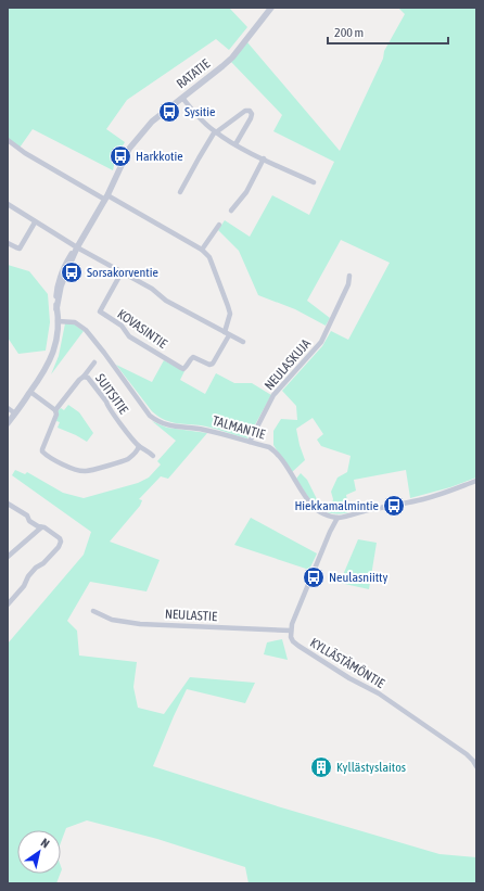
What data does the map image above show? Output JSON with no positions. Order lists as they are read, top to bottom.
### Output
{
  "streets": {
    "street": [
      "RATATIE",
      "KOVASINTIE",
      "NEULASKUJA",
      "SUITSITIE",
      "TALMANTIE",
      "NEULASTIE",
      "KYLLÄSTÄMÖNTIE"
    ]
  },
  "crossings": [
    ["RATATIE", "TALMANTIE"],
    ["NEULASKUJA", "TALMANTIE"],
    ["NEULASTIE", "KYLLÄSTÄMÖNTIE"]
  ],
  "places": {
    "bus stop": [
      "Sysitie",
      "Harkkotie",
      "Sorsakorventie",
      "Hiekkamalmintie",
      "Neulasniitty"
    ],
    "building": ["Kyllästyslaitos"]
  },
  "scale_bar": "200 m",
  "north": "top right"
}
